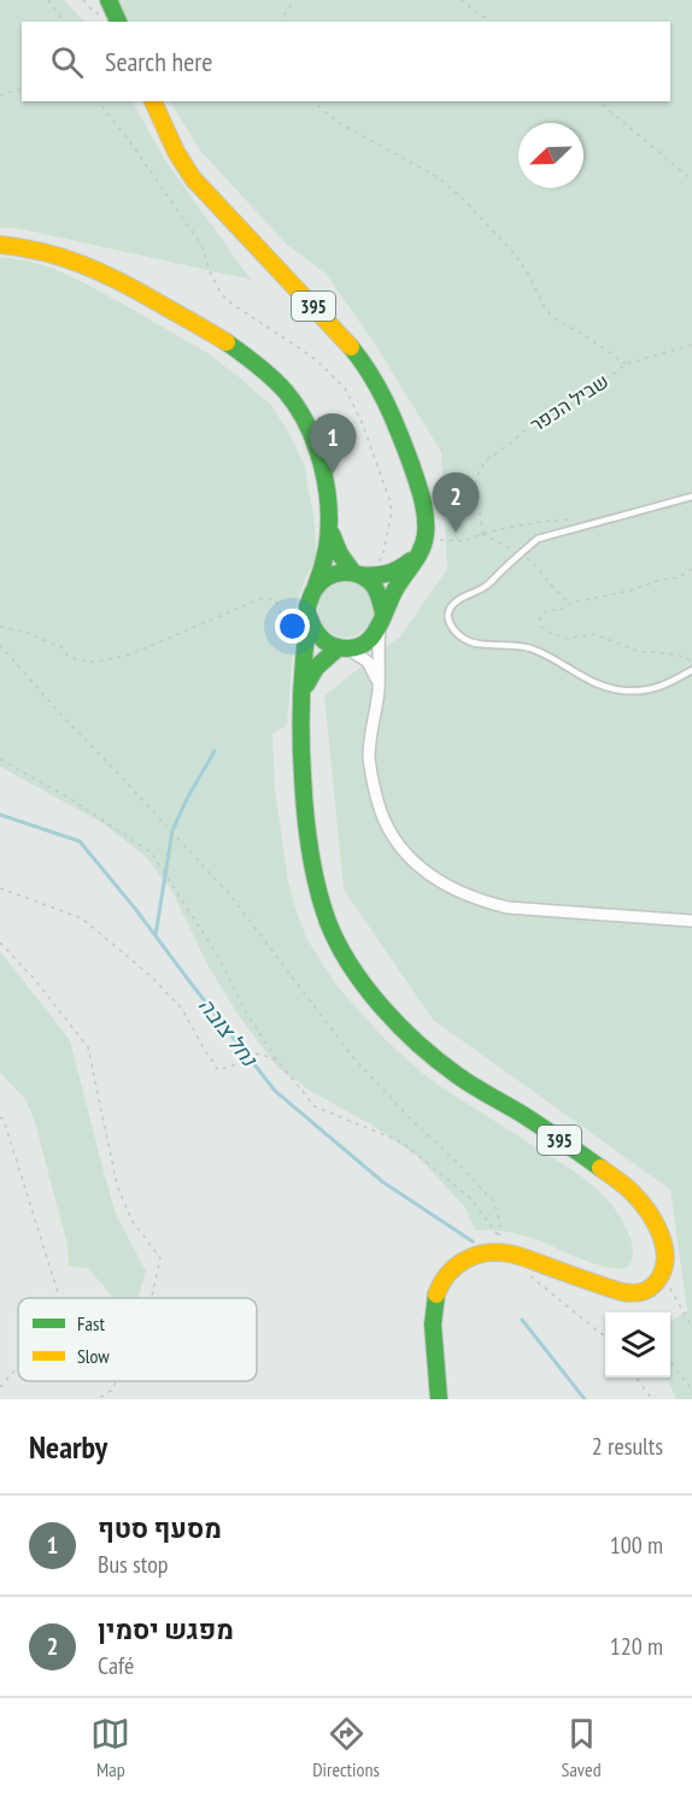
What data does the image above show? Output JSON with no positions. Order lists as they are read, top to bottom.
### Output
{
  "streets": {
    "main road": ["395"],
    "path": ["שביל הכפר"]
  },
  "water": ["נחל צובה"],
  "legend": ["Fast", "Slow"],
  "north": "bottom left",
  "page": {
    "search": "Search here",
    "pins": ["1", "2"],
    "heading": ["Nearby", "2 results"],
    "list": [
      {
        "mark": "1",
        "name": "מסעף סטף",
        "note": "Bus stop",
        "value": "100 m"
      },
      {
        "mark": "2",
        "name": "מפגש יסמין",
        "note": "Café",
        "value": "120 m"
      }
    ],
    "nav": ["Map", "Directions", "Saved"]
  }
}
